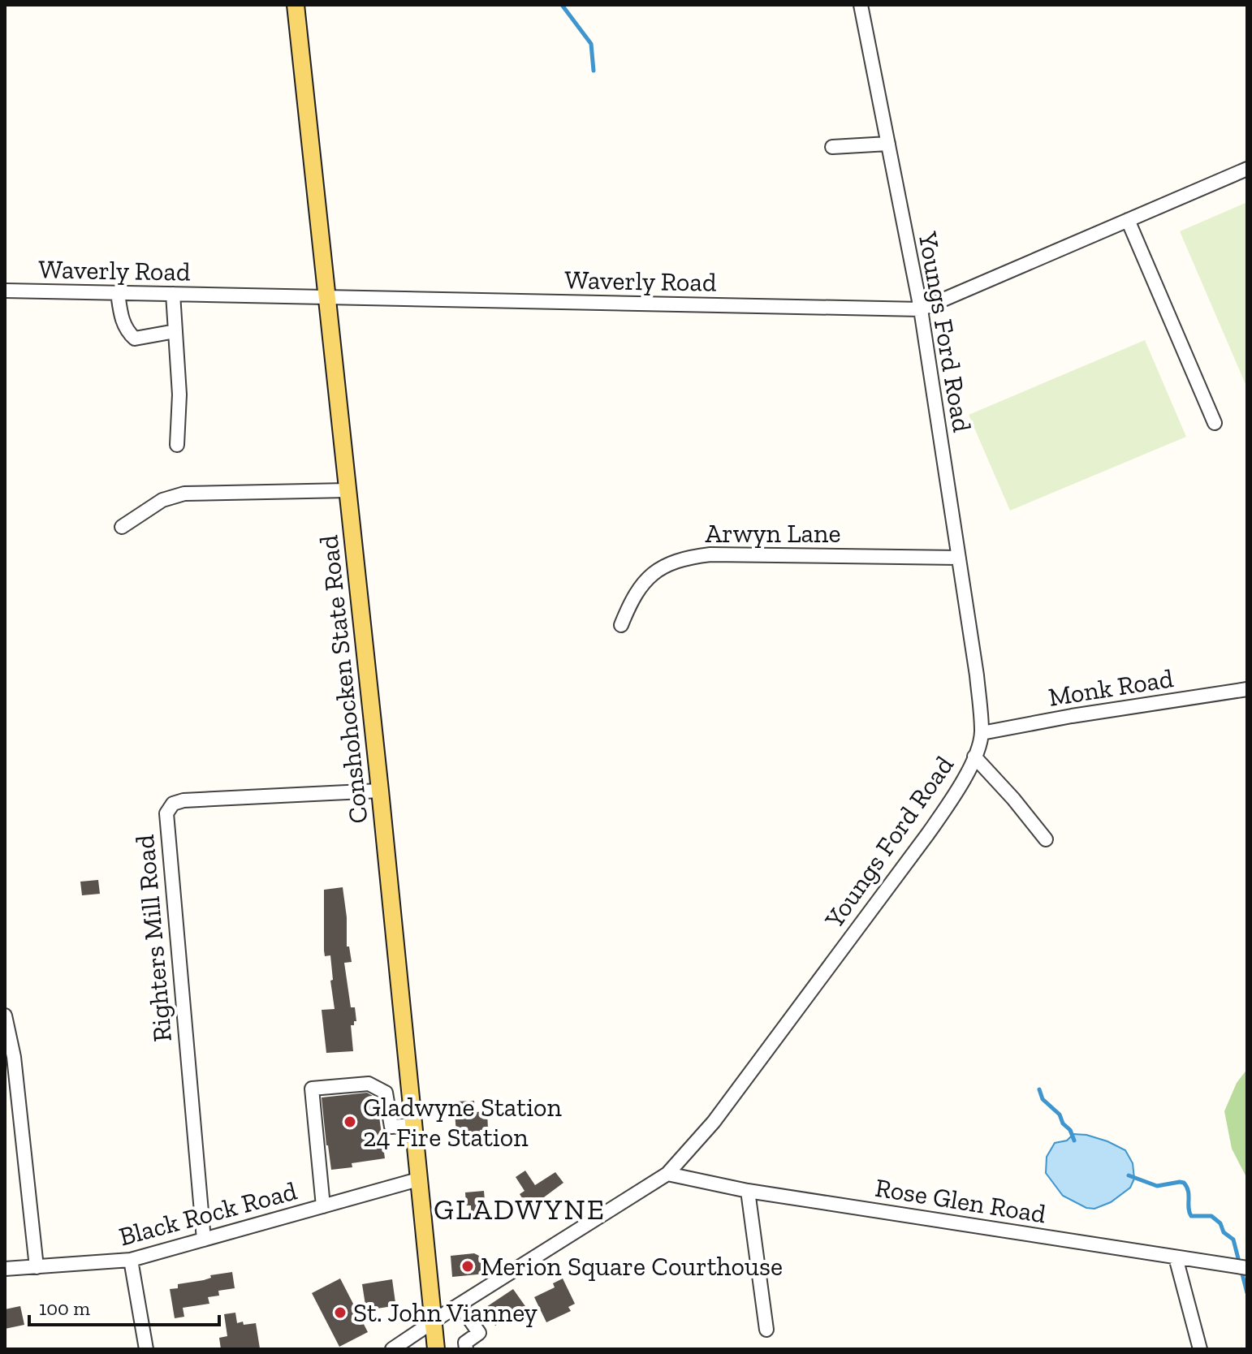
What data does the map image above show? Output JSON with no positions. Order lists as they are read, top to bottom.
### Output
{
  "streets": {
    "main road": ["Conshohocken State Road"],
    "street": [
      "Waverly Road",
      "Youngs Ford Road",
      "Arwyn Lane",
      "Monk Road",
      "Righters Mill Road",
      "Rose Glen Road",
      "Black Rock Road"
    ]
  },
  "crossings": [
    ["Waverly Road", "Youngs Ford Road"],
    ["Waverly Road", "Conshohocken State Road"],
    ["Youngs Ford Road", "Arwyn Lane"],
    ["Youngs Ford Road", "Conshohocken State Road"],
    ["Youngs Ford Road", "Monk Road"],
    ["Youngs Ford Road", "Rose Glen Road"],
    ["Conshohocken State Road", "Righters Mill Road"],
    ["Conshohocken State Road", "Black Rock Road"],
    ["Righters Mill Road", "Black Rock Road"]
  ],
  "districts": ["GLADWYNE"],
  "places": ["Gladwyne Station 24 Fire Station", "Merion Square Courthouse", "St. John Vianney"],
  "scale_bar": "100 m"
}
